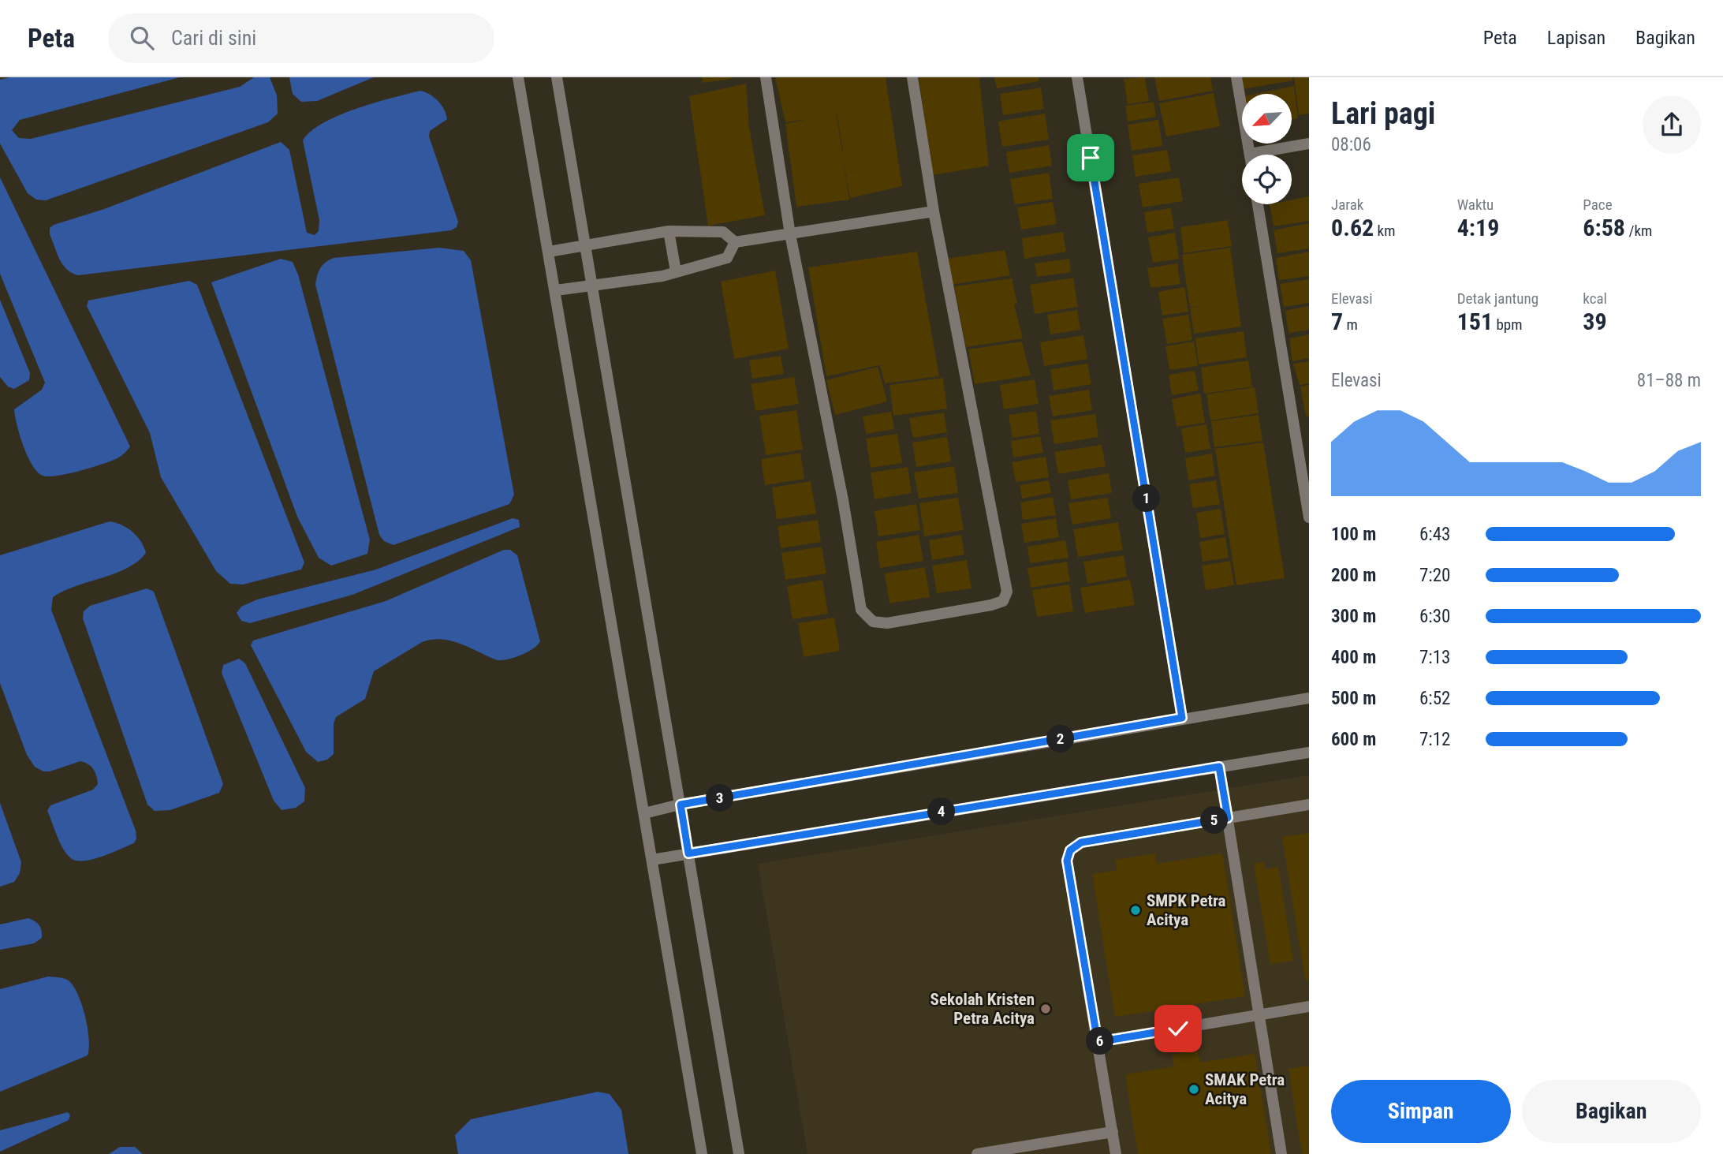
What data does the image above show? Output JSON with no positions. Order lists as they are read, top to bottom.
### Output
{
  "places": ["SMPK Petra Acitya", "Sekolah Kristen Petra Acitya", "SMAK Petra Acitya"],
  "north": "bottom left",
  "page": {
    "header": "Peta",
    "search": "Cari di sini",
    "nav": ["Peta", "Lapisan", "Bagikan"],
    "heading": ["Lari pagi", "08:06"],
    "stats": [
      ["Jarak", "0.62 km"],
      ["Waktu", "4:19"],
      ["Pace", "6:58 /km"],
      ["Elevasi", "7 m"],
      ["Detak jantung", "151 bpm"],
      ["kcal", "39"]
    ],
    "chart": ["Elevasi", "81–88 m"],
    "pins": [
      "1",
      "2",
      "3",
      "4",
      "5",
      "6"
    ],
    "list": [
      {
        "name": "100 m",
        "note": "6:43"
      },
      {
        "name": "200 m",
        "note": "7:20"
      },
      {
        "name": "300 m",
        "note": "6:30"
      },
      {
        "name": "400 m",
        "note": "7:13"
      },
      {
        "name": "500 m",
        "note": "6:52"
      },
      {
        "name": "600 m",
        "note": "7:12"
      }
    ],
    "buttons": ["Simpan", "Bagikan"]
  }
}
